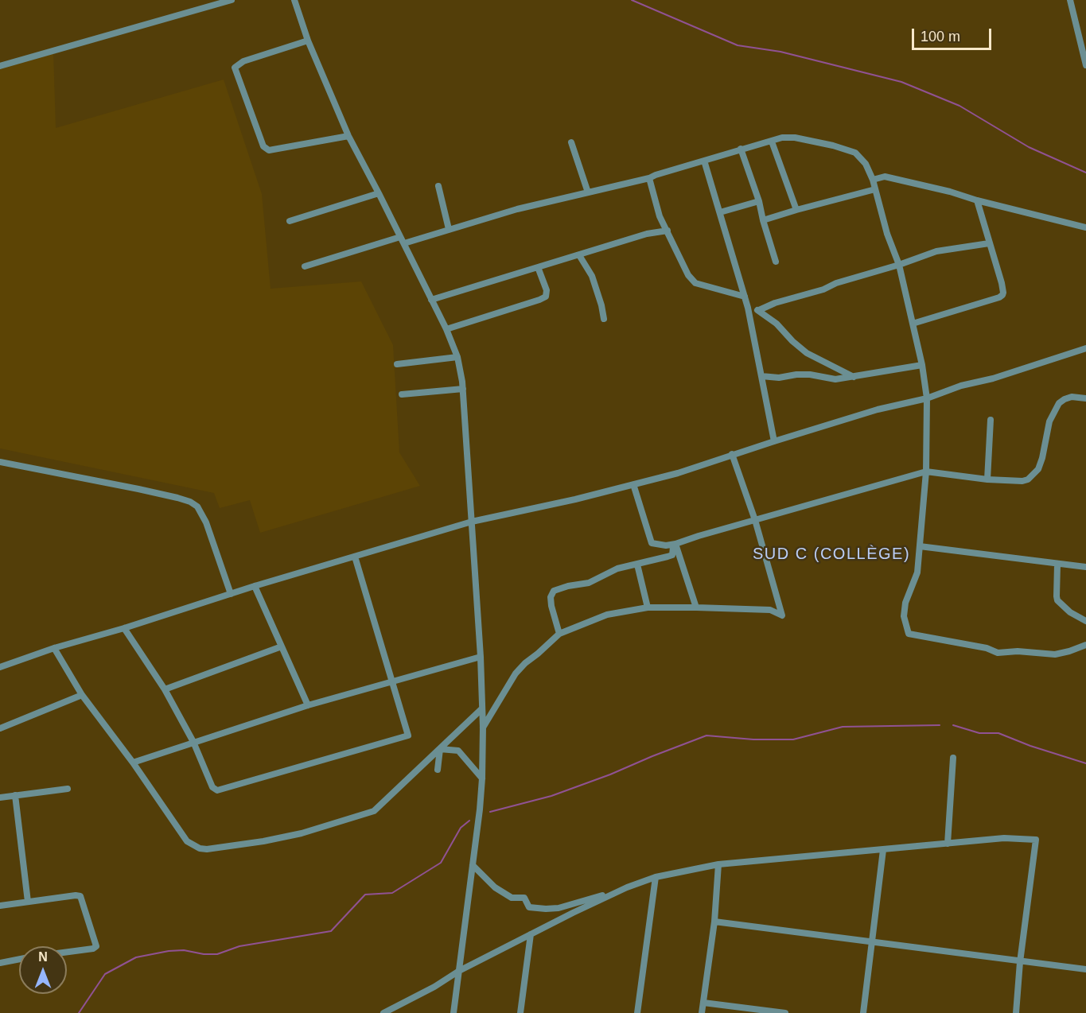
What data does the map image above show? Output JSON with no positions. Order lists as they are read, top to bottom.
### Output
{
  "districts": ["SUD C (COLLÈGE)"],
  "scale_bar": "100 m",
  "north": "top"
}
